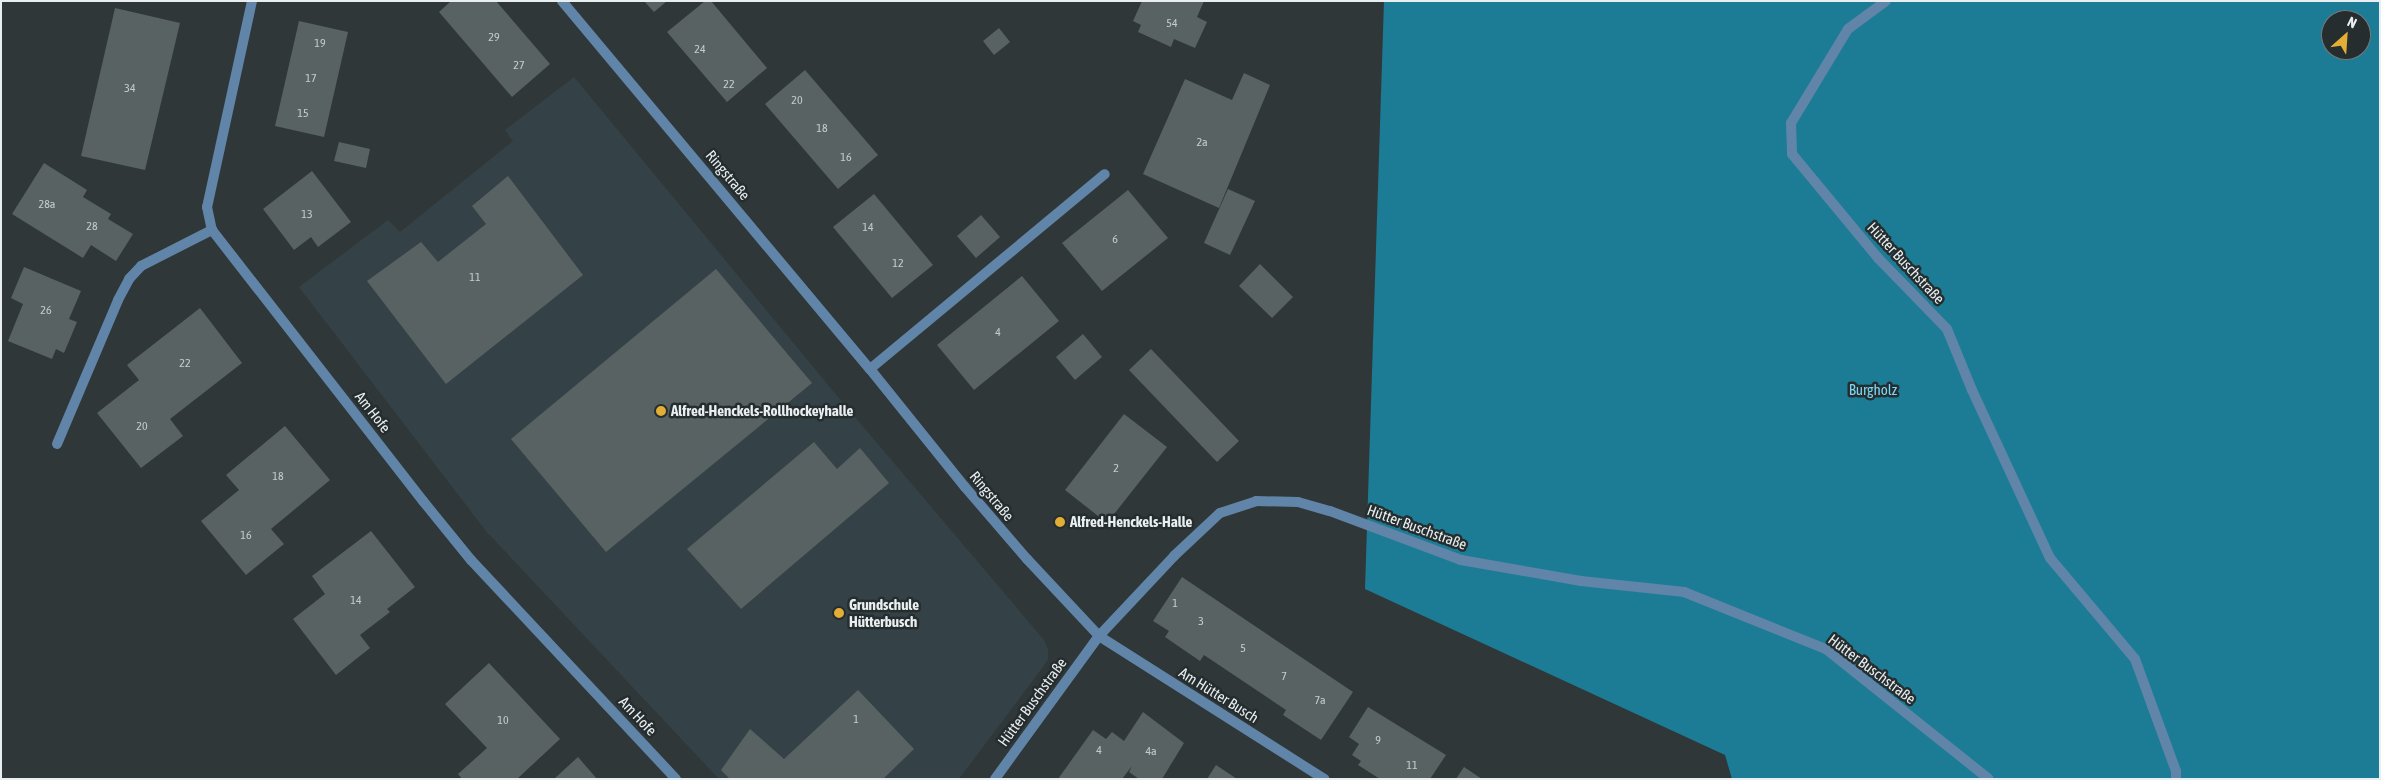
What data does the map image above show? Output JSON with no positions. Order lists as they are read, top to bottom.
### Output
{
  "streets": {
    "street": [
      "Ringstraße",
      "Hütter Buschstraße",
      "Am Hofe",
      "Am Hütter Busch"
    ]
  },
  "crossings": [
    ["Ringstraße", "Hütter Buschstraße"],
    ["Ringstraße", "Am Hütter Busch"],
    ["Hütter Buschstraße", "Am Hütter Busch"]
  ],
  "parks": ["Burgholz"],
  "places": ["Alfred-Henckels-Rollhockeyhalle", "Alfred-Henckels-Halle", "Grundschule Hütterbusch"],
  "house_numbers": [
    "54",
    "29",
    "19",
    "24",
    "27",
    "17",
    "22",
    "34",
    "20",
    "15",
    "18",
    "2a",
    "16",
    "28a",
    "13",
    "28",
    "14",
    "6",
    "12",
    "11",
    "26",
    "4",
    "22",
    "20",
    "2",
    "18",
    "16",
    "14",
    "1",
    "3",
    "5",
    "7",
    "7a",
    "1",
    "10",
    "9",
    "4",
    "4a",
    "11"
  ],
  "north": "top right"
}
